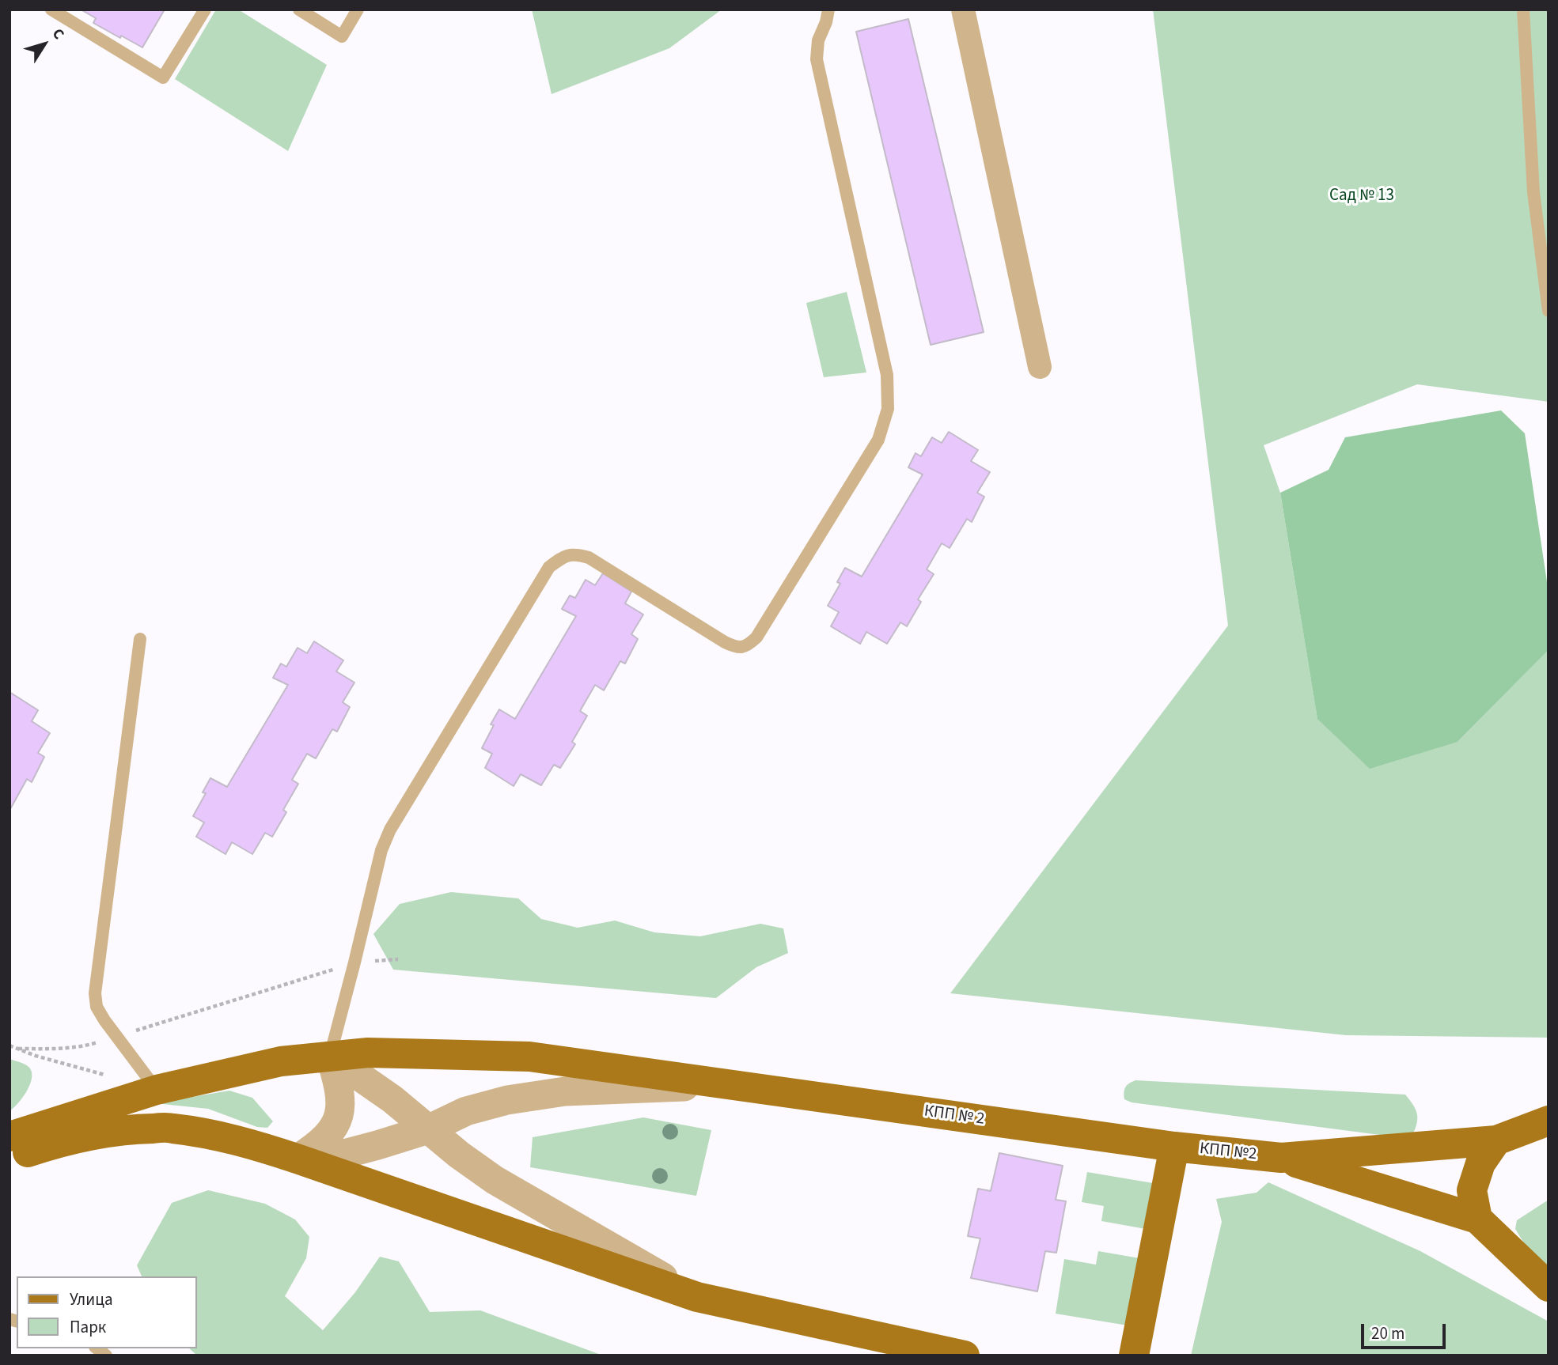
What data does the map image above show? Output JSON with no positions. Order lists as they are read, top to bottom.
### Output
{
  "streets": {
    "main road": ["КПП № 2", "КПП №2"]
  },
  "crossings": [
    ["КПП № 2", "КПП №2"]
  ],
  "parks": ["Сад № 13"],
  "legend": ["Улица", "Парк"],
  "scale_bar": "20 m",
  "north": "top right"
}
